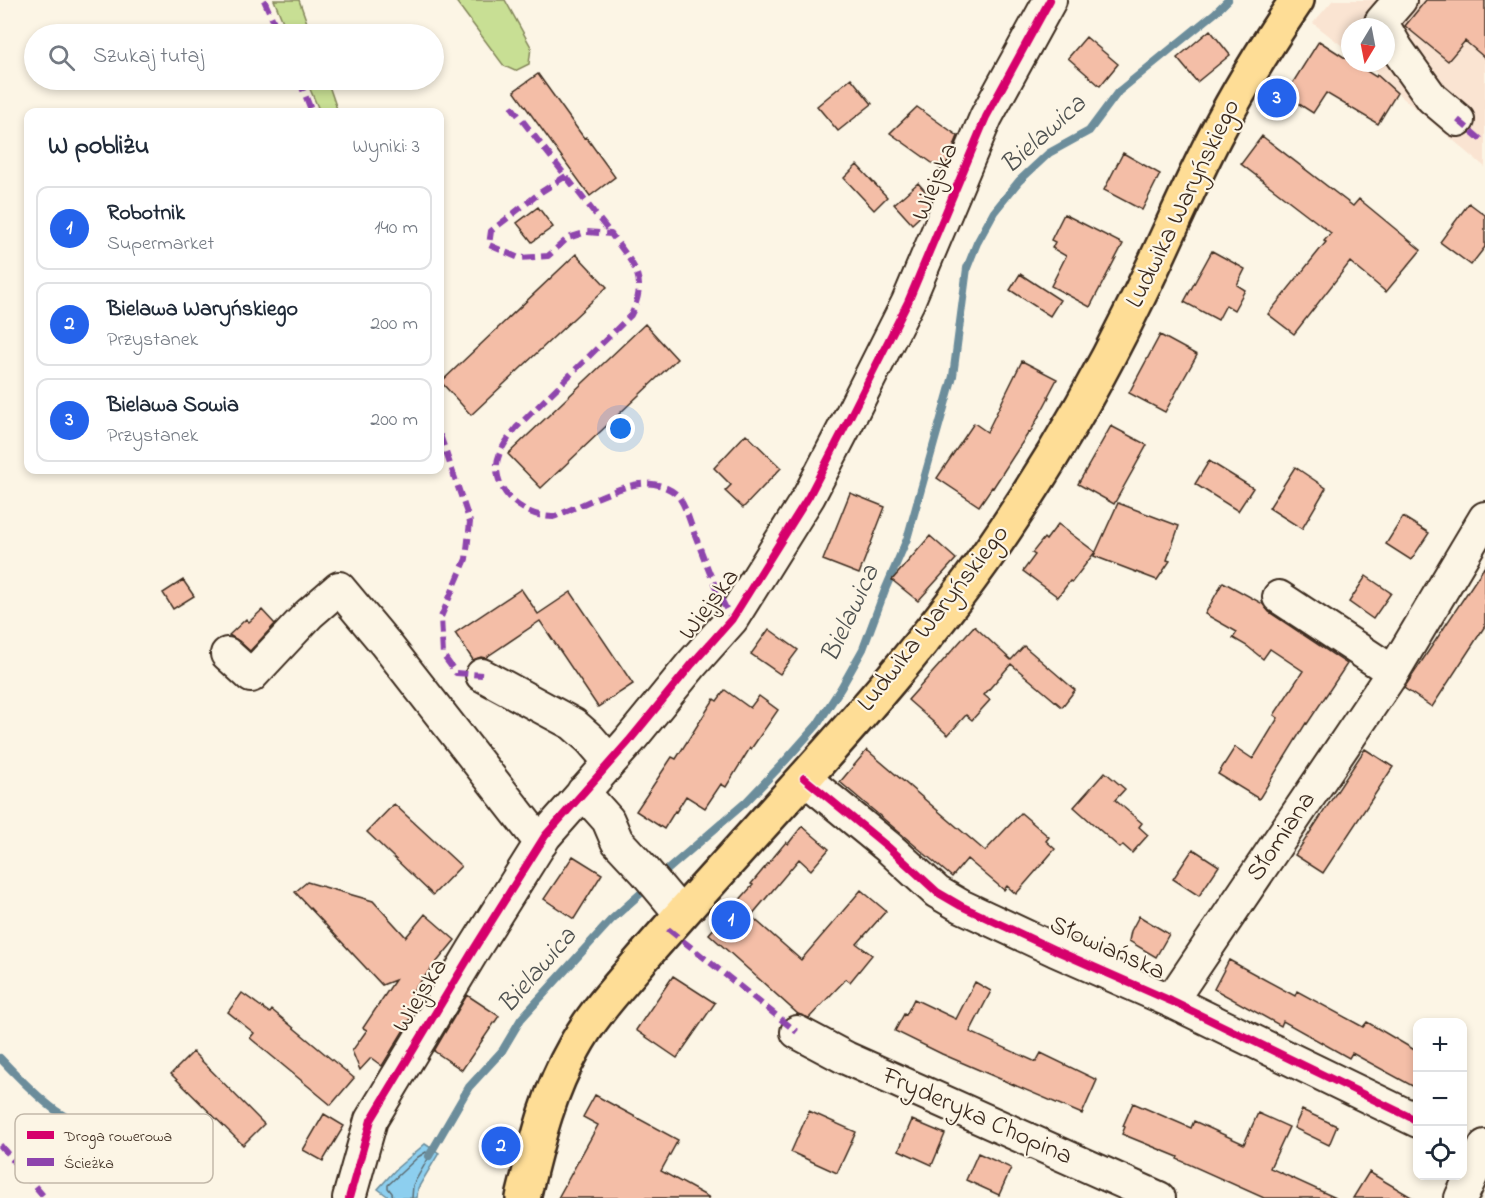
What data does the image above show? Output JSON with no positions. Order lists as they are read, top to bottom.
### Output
{
  "streets": {
    "main road": ["Ludwika Waryńskiego"],
    "street": [
      "Wiejska",
      "Słomiana",
      "Słowiańska",
      "Fryderyka Chopina"
    ]
  },
  "crossings": [
    ["Ludwika Waryńskiego", "Słowiańska"],
    ["Słomiana", "Słowiańska"]
  ],
  "water": ["Bielawica"],
  "legend": ["Droga rowerowa", "Ścieżka"],
  "north": "bottom",
  "page": {
    "search": "Szukaj tutaj",
    "pins": ["3", "1", "2"],
    "heading": ["W pobliżu", "Wyniki: 3"],
    "list": [
      {
        "mark": "1",
        "name": "Robotnik",
        "note": "Supermarket",
        "value": "140 m"
      },
      {
        "mark": "2",
        "name": "Bielawa Waryńskiego",
        "note": "Przystanek",
        "value": "200 m"
      },
      {
        "mark": "3",
        "name": "Bielawa Sowia",
        "note": "Przystanek",
        "value": "200 m"
      }
    ],
    "map_buttons": ["+", "−"]
  }
}
